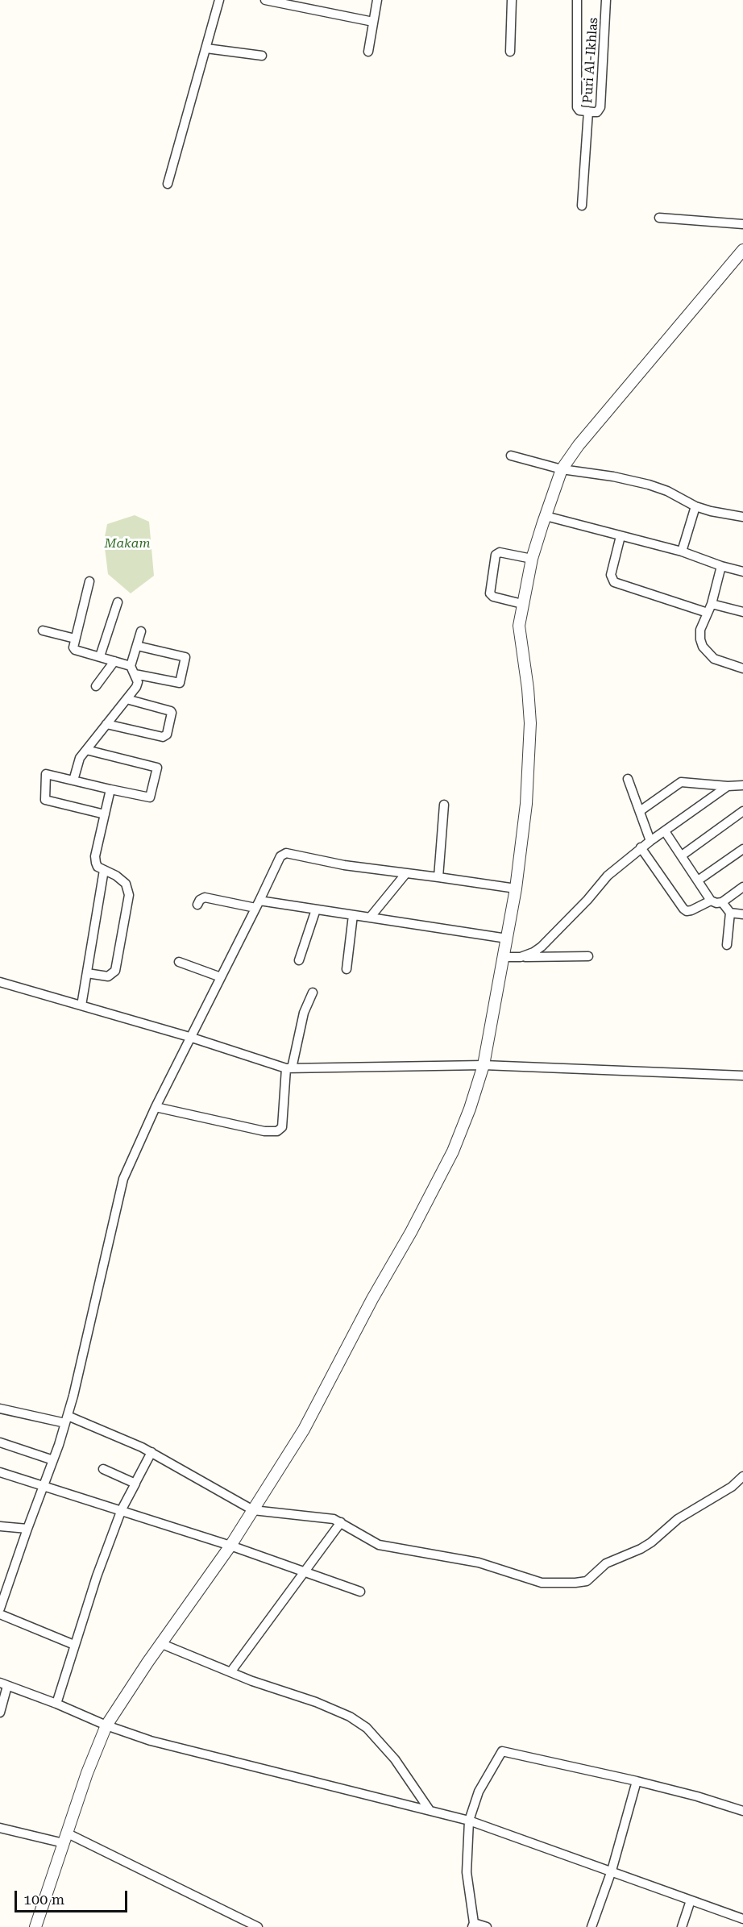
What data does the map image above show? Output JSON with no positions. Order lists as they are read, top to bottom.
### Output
{
  "streets": {
    "street": ["Puri Al-Ikhlas"]
  },
  "parks": ["Makam"],
  "scale_bar": "100 m"
}
